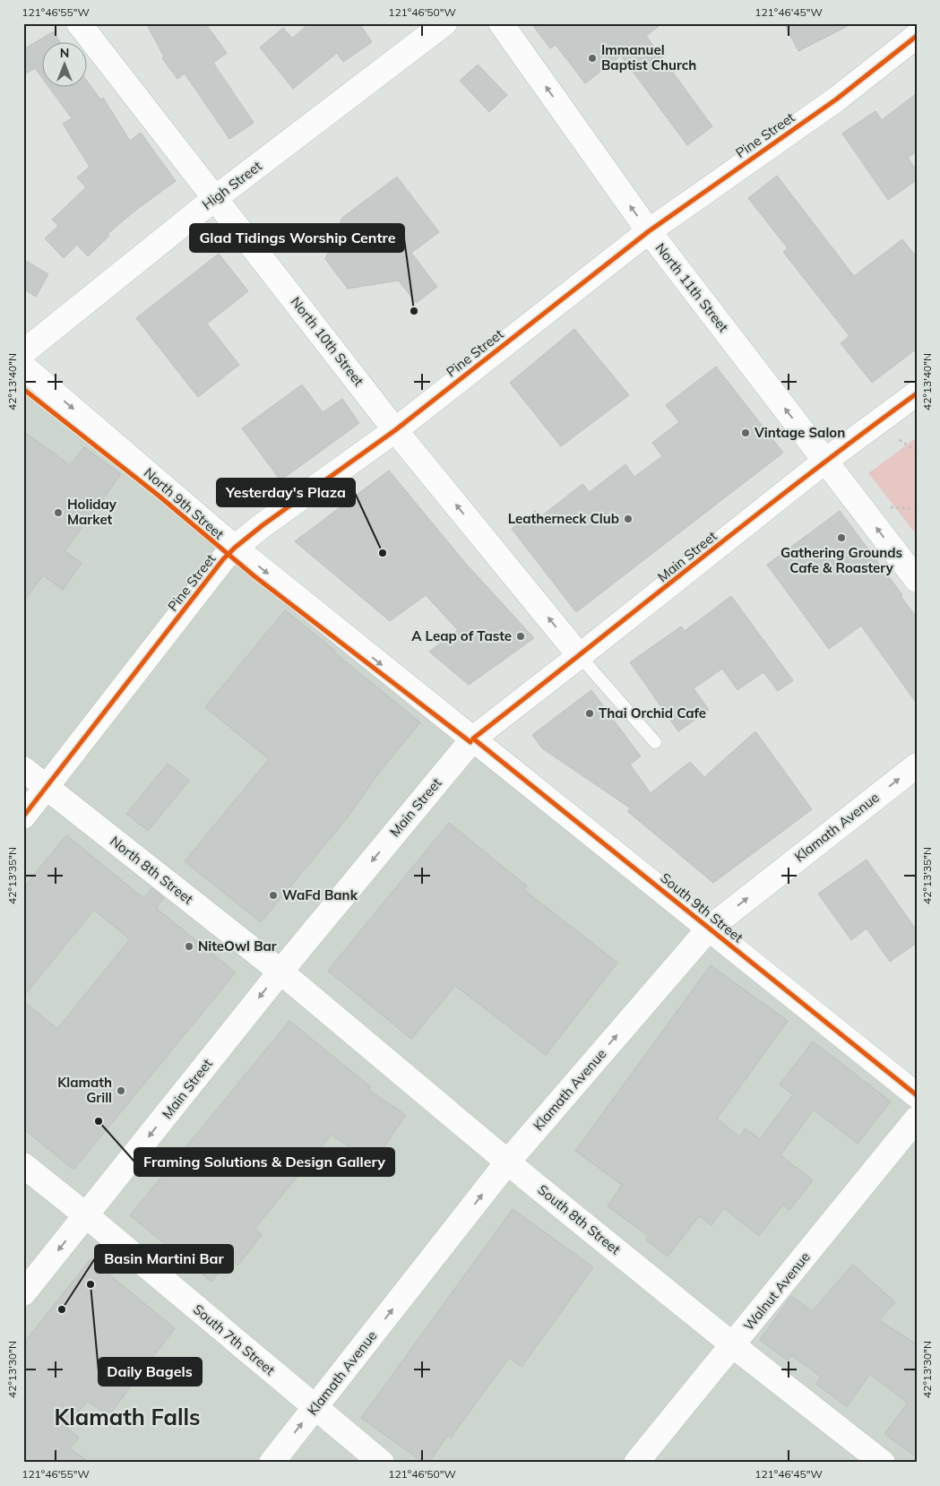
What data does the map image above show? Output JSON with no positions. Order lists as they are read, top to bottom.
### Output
{
  "streets": {
    "street": [
      "Pine Street",
      "High Street",
      "North 11th Street",
      "North 10th Street",
      "North 9th Street",
      "Main Street",
      "Klamath Avenue",
      "North 8th Street",
      "South 9th Street",
      "South 8th Street",
      "Walnut Avenue",
      "South 7th Street"
    ]
  },
  "crossings": [
    ["Pine Street", "North 11th Street"],
    ["Pine Street", "North 10th Street"],
    ["Pine Street", "North 9th Street"],
    ["Pine Street", "North 8th Street"],
    ["High Street", "North 10th Street"],
    ["North 11th Street", "Main Street"],
    ["North 10th Street", "Main Street"],
    ["North 9th Street", "Main Street"],
    ["North 9th Street", "South 9th Street"],
    ["Main Street", "North 8th Street"],
    ["Main Street", "South 9th Street"],
    ["Main Street", "South 8th Street"],
    ["Main Street", "South 7th Street"],
    ["Klamath Avenue", "South 9th Street"],
    ["Klamath Avenue", "South 8th Street"],
    ["Klamath Avenue", "South 7th Street"],
    ["North 8th Street", "South 8th Street"],
    ["South 8th Street", "Walnut Avenue"]
  ],
  "one_way": [
    "North 11th Street",
    "North 10th Street",
    "North 9th Street",
    "Main Street",
    "Klamath Avenue"
  ],
  "districts": ["Klamath Falls"],
  "places": [
    "Immanuel Baptist Church",
    "Glad Tidings Worship Centre",
    "Vintage Salon",
    "Holiday Market",
    "Leatherneck Club",
    "Gathering Grounds Cafe & Roastery",
    "Yesterday's Plaza",
    "A Leap of Taste",
    "Thai Orchid Cafe",
    "WaFd Bank",
    "NiteOwl Bar",
    "Klamath Grill",
    "Framing Solutions & Design Gallery",
    "Daily Bagels",
    "Basin Martini Bar"
  ],
  "north": "top",
  "coordinates": [
    "121°46'55\"W",
    "121°46'50\"W",
    "121°46'45\"W",
    "42°13'40\"N",
    "42°13'35\"N",
    "42°13'30\"N"
  ]
}
